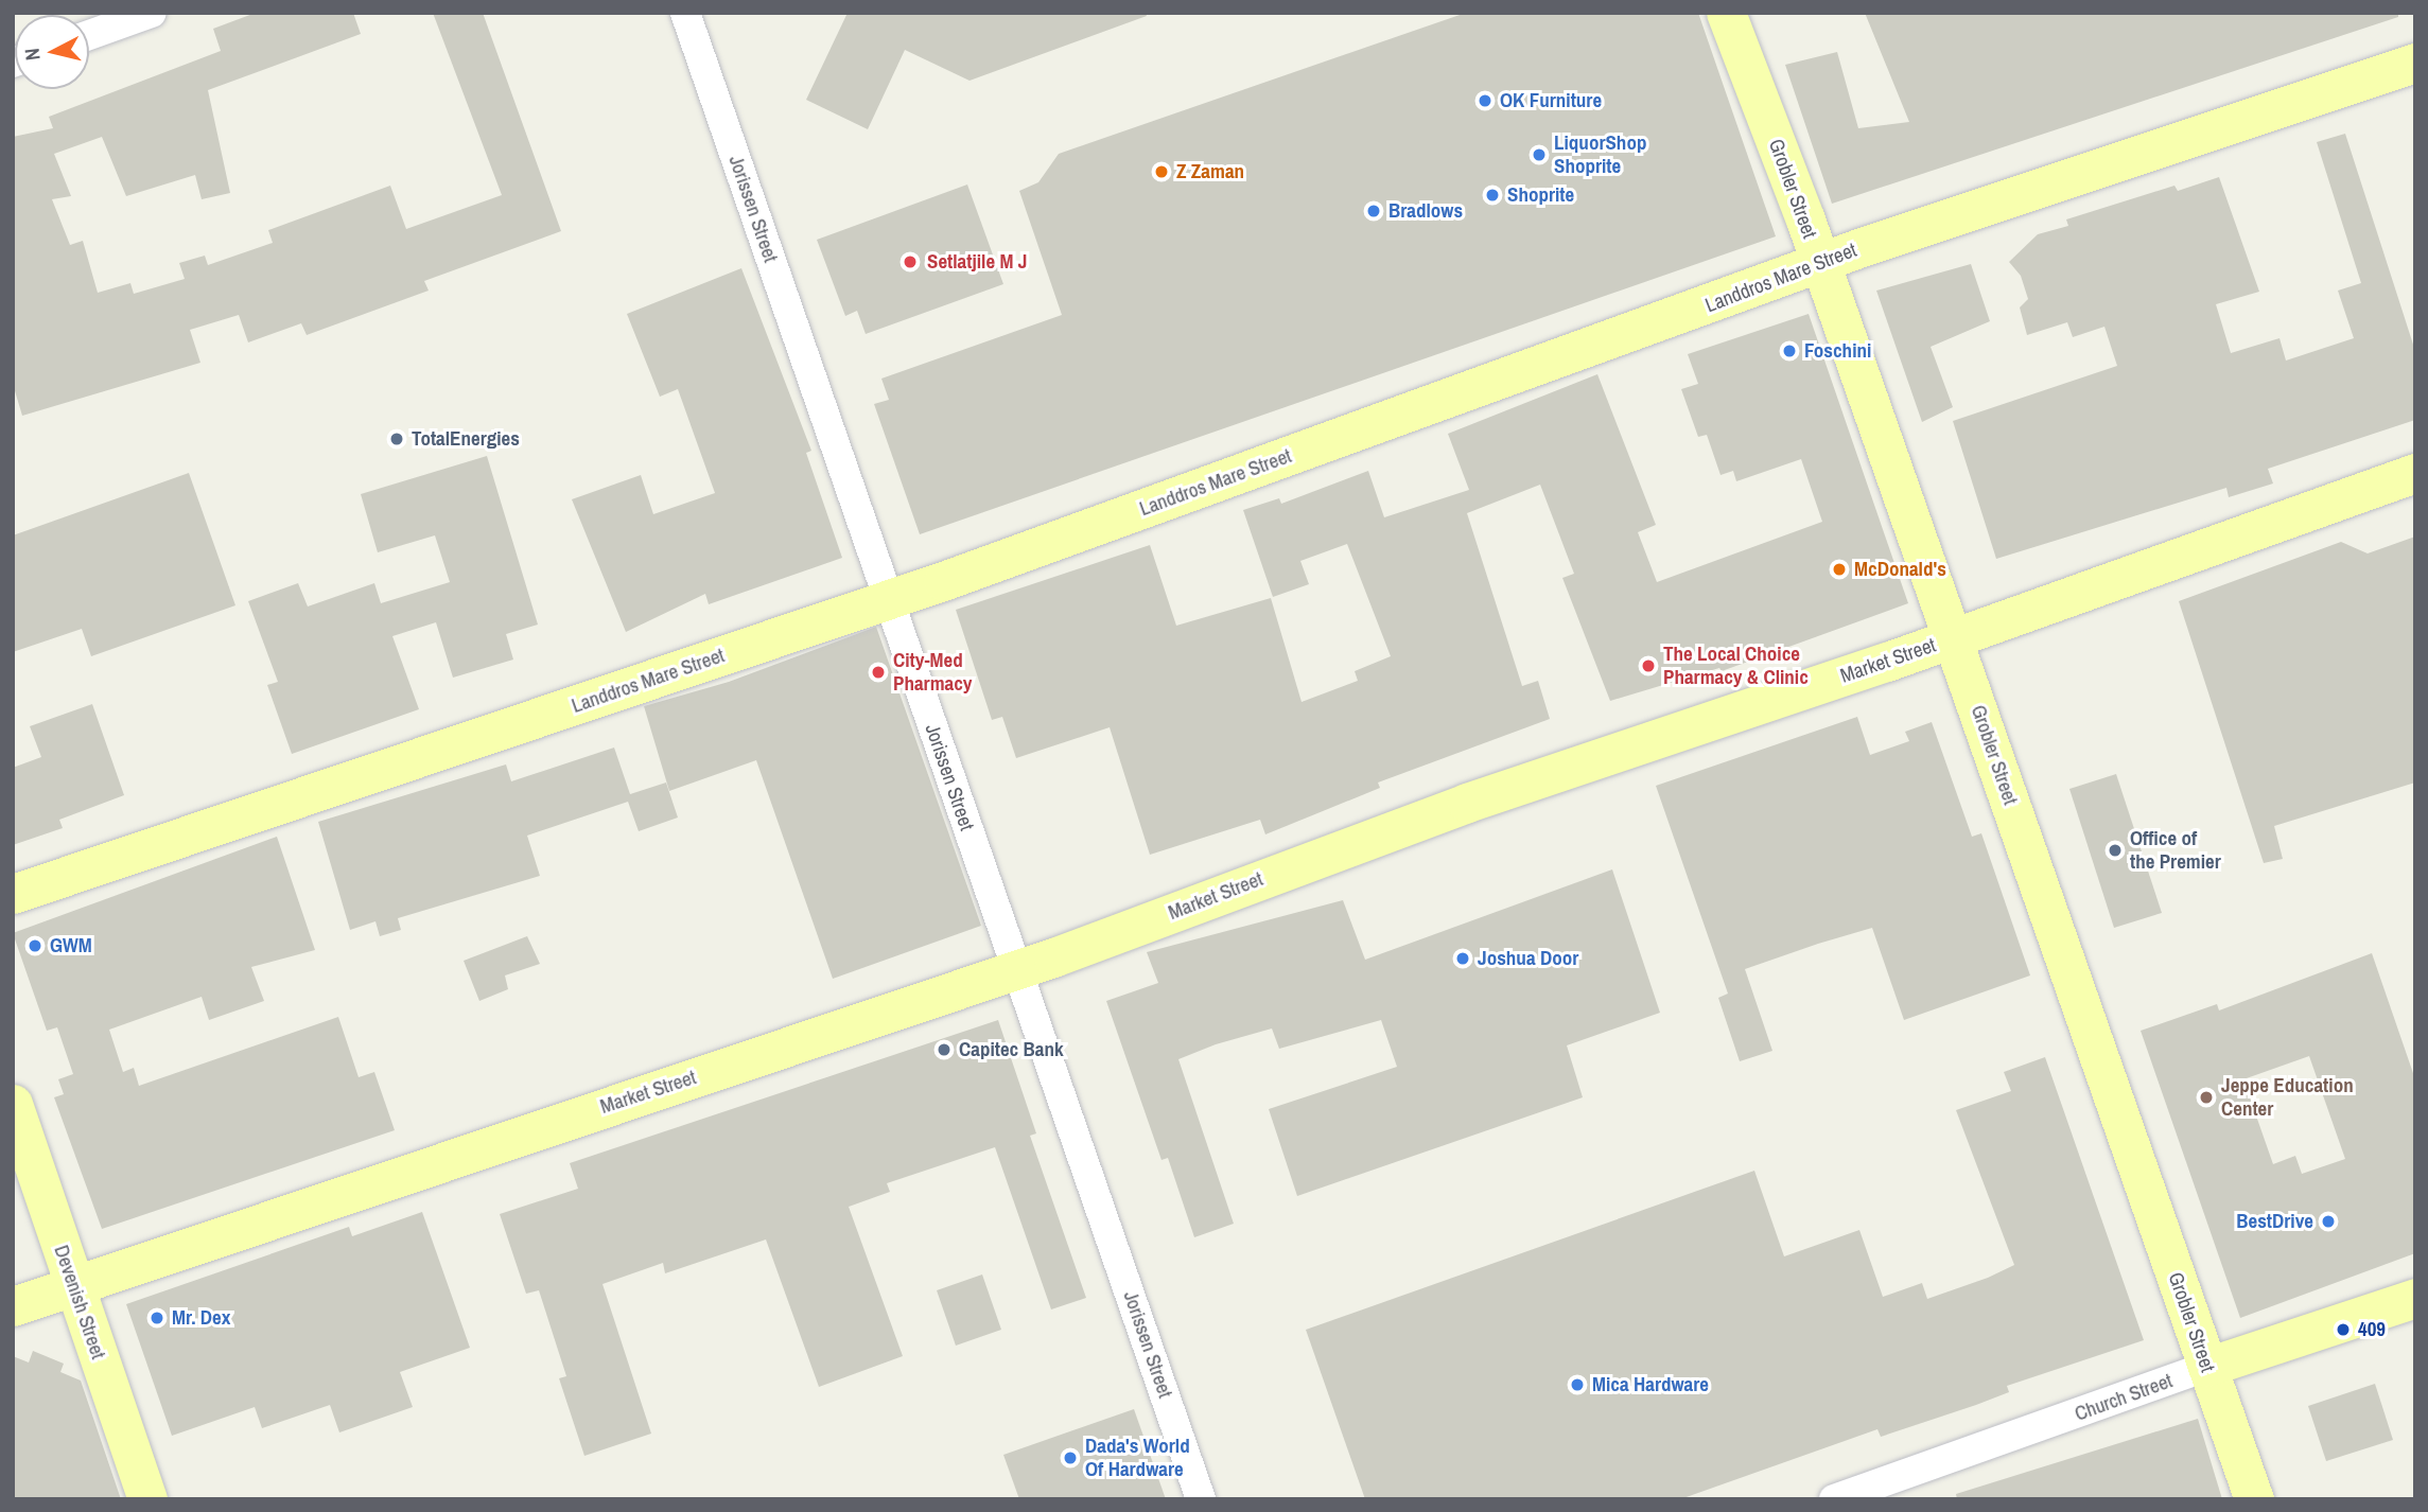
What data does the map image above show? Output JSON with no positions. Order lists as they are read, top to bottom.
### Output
{
  "streets": {
    "main road": [
      "Grobler Street",
      "Landdros Mare Street",
      "Market Street",
      "Devenish Street",
      "Church Street"
    ],
    "street": ["Jorissen Street"]
  },
  "crossings": [
    ["Grobler Street", "Landdros Mare Street"],
    ["Grobler Street", "Market Street"],
    ["Grobler Street", "Church Street"],
    ["Jorissen Street", "Landdros Mare Street"],
    ["Jorissen Street", "Market Street"],
    ["Market Street", "Devenish Street"]
  ],
  "places": [
    "OK Furniture",
    "LiquorShop Shoprite",
    "Z Zaman",
    "Shoprite",
    "Bradlows",
    "Setlatjile M J",
    "Foschini",
    "TotalEnergies",
    "McDonald's",
    "The Local Choice Pharmacy & Clinic",
    "City-Med Pharmacy",
    "Office of the Premier",
    "GWM",
    "Joshua Door",
    "Capitec Bank",
    "Jeppe Education Center",
    "BestDrive",
    "Mr. Dex",
    "409",
    "Mica Hardware",
    "Dada's World Of Hardware"
  ],
  "north": "left"
}
